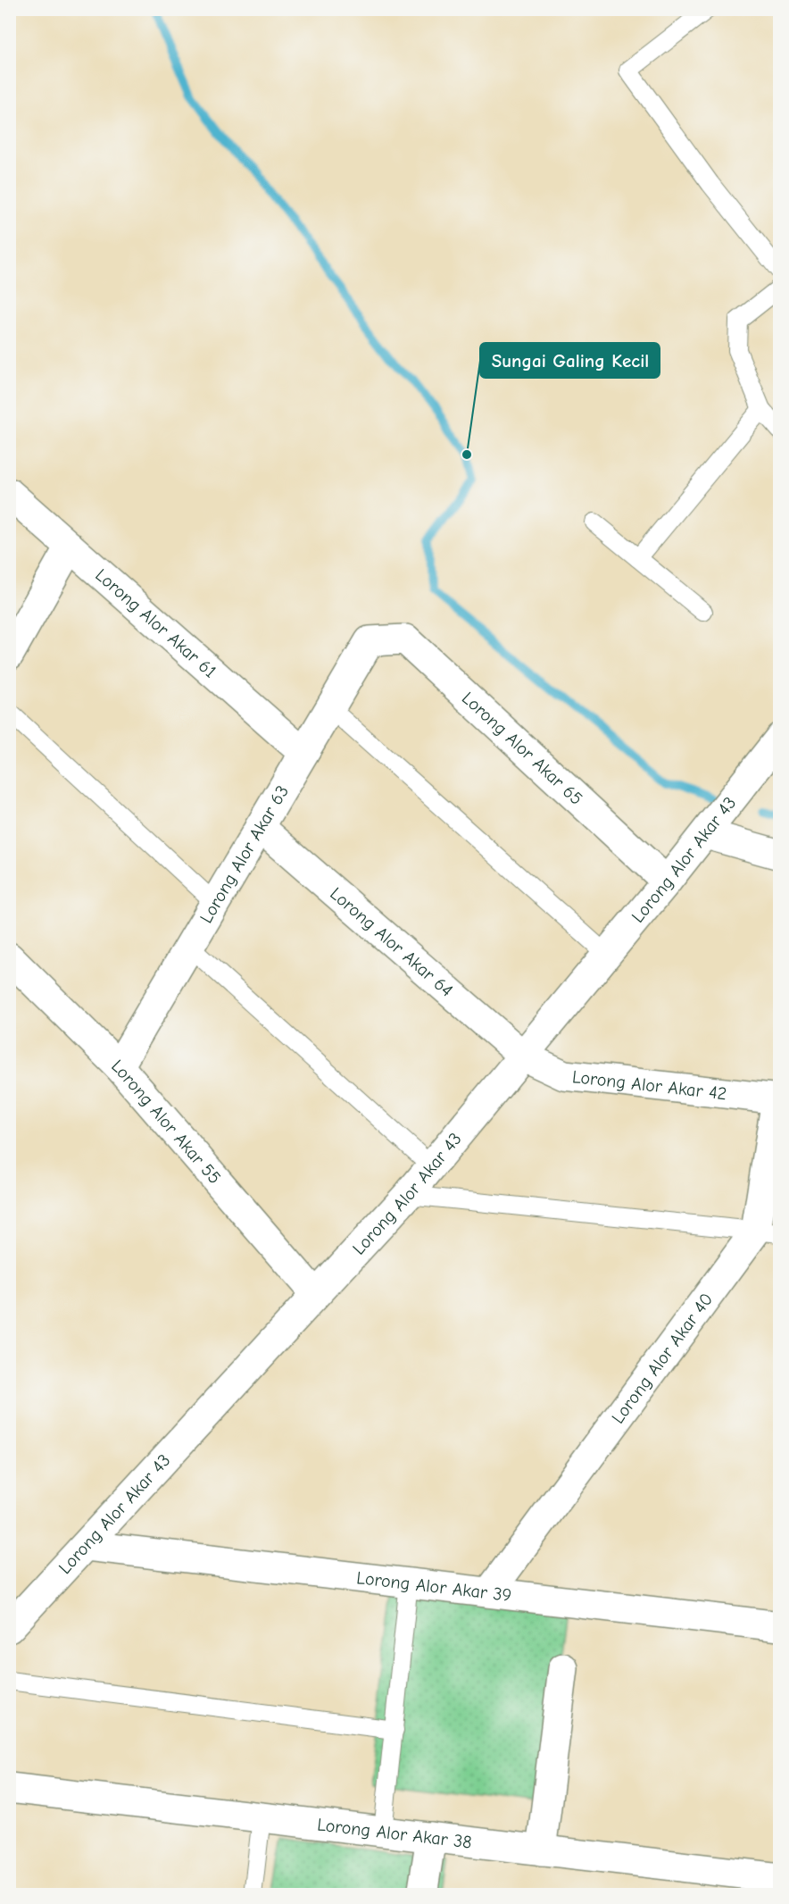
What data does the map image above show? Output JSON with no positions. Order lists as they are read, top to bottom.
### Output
{
  "streets": {
    "street": [
      "Lorong Alor Akar 61",
      "Lorong Alor Akar 65",
      "Lorong Alor Akar 63",
      "Lorong Alor Akar 43",
      "Lorong Alor Akar 64",
      "Lorong Alor Akar 42",
      "Lorong Alor Akar 55",
      "Lorong Alor Akar 40",
      "Lorong Alor Akar 39",
      "Lorong Alor Akar 38"
    ]
  },
  "crossings": [
    ["Lorong Alor Akar 61", "Lorong Alor Akar 63"],
    ["Lorong Alor Akar 65", "Lorong Alor Akar 63"],
    ["Lorong Alor Akar 65", "Lorong Alor Akar 43"],
    ["Lorong Alor Akar 63", "Lorong Alor Akar 64"],
    ["Lorong Alor Akar 63", "Lorong Alor Akar 55"],
    ["Lorong Alor Akar 43", "Lorong Alor Akar 64"],
    ["Lorong Alor Akar 43", "Lorong Alor Akar 42"],
    ["Lorong Alor Akar 43", "Lorong Alor Akar 55"],
    ["Lorong Alor Akar 43", "Lorong Alor Akar 39"],
    ["Lorong Alor Akar 64", "Lorong Alor Akar 42"],
    ["Lorong Alor Akar 42", "Lorong Alor Akar 40"],
    ["Lorong Alor Akar 40", "Lorong Alor Akar 39"]
  ],
  "places": ["Sungai Galing Kecil"]
}
